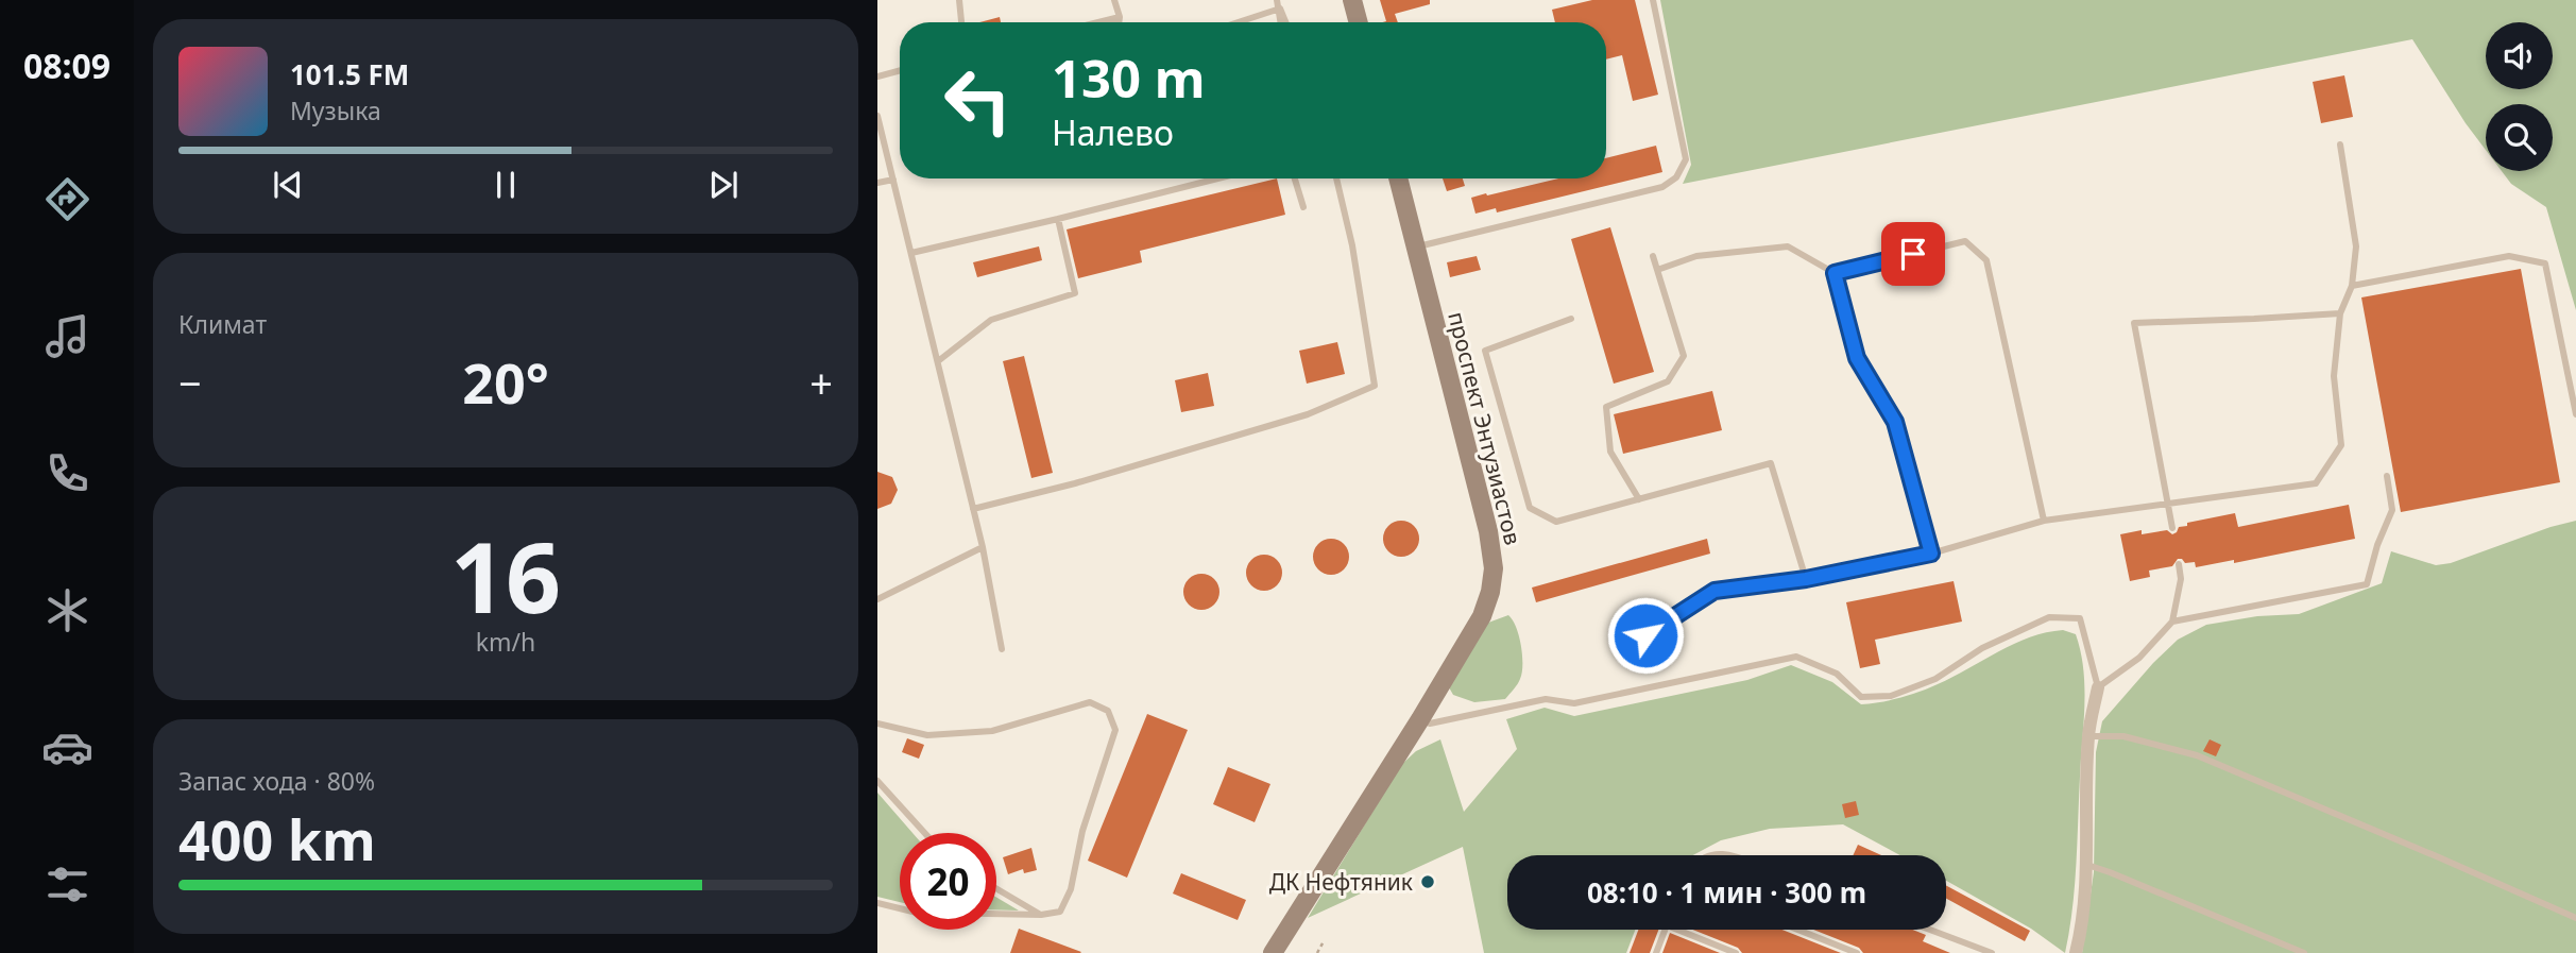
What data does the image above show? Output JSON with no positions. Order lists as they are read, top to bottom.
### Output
{
  "streets": {
    "street": ["проспект Энтузиастов"]
  },
  "places": ["ДК Нефтяник"],
  "page": {
    "tabs": "08:09",
    "turn": ["130 m", "Налево"],
    "song": ["101.5 FM", "Музыка"],
    "tile": [
      "Климат",
      ["16", "km/h"],
      ["Запас хода · 80%", "400 km"]
    ],
    "heat": ["−", "20°", "+"],
    "limit": "20",
    "trip": "08:10 · 1 мин · 300 m"
  }
}
